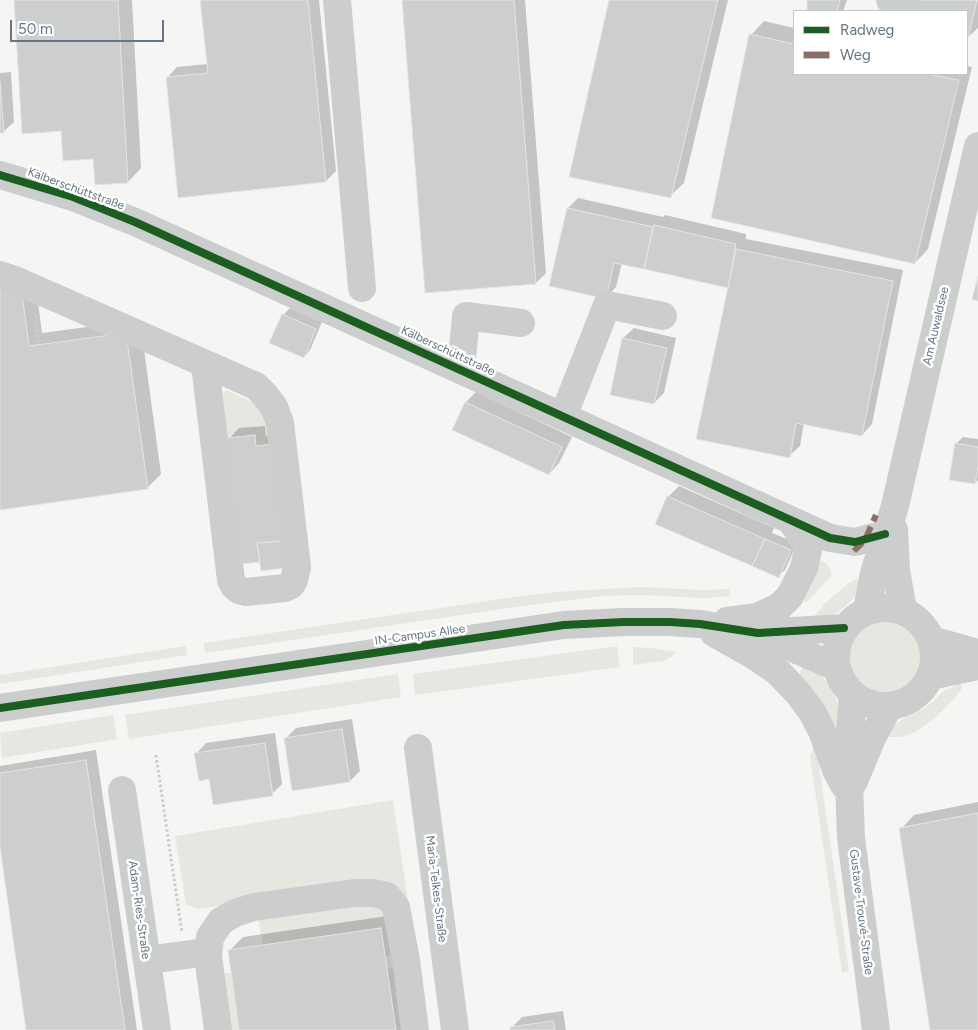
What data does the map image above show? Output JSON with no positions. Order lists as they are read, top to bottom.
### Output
{
  "streets": {
    "street": [
      "Kälberschüttstraße",
      "Am Auwaldsee",
      "IN-Campus Allee",
      "Maria-Telkes-Straße",
      "Adam-Ries-Straße",
      "Gustave-Trouvé-Straße"
    ]
  },
  "crossings": [
    ["Kälberschüttstraße", "Am Auwaldsee"],
    ["Kälberschüttstraße", "IN-Campus Allee"],
    ["Kälberschüttstraße", "Gustave-Trouvé-Straße"],
    ["Am Auwaldsee", "IN-Campus Allee"],
    ["Am Auwaldsee", "Gustave-Trouvé-Straße"],
    ["IN-Campus Allee", "Gustave-Trouvé-Straße"]
  ],
  "legend": ["Radweg", "Weg"],
  "scale_bar": "50 m"
}
